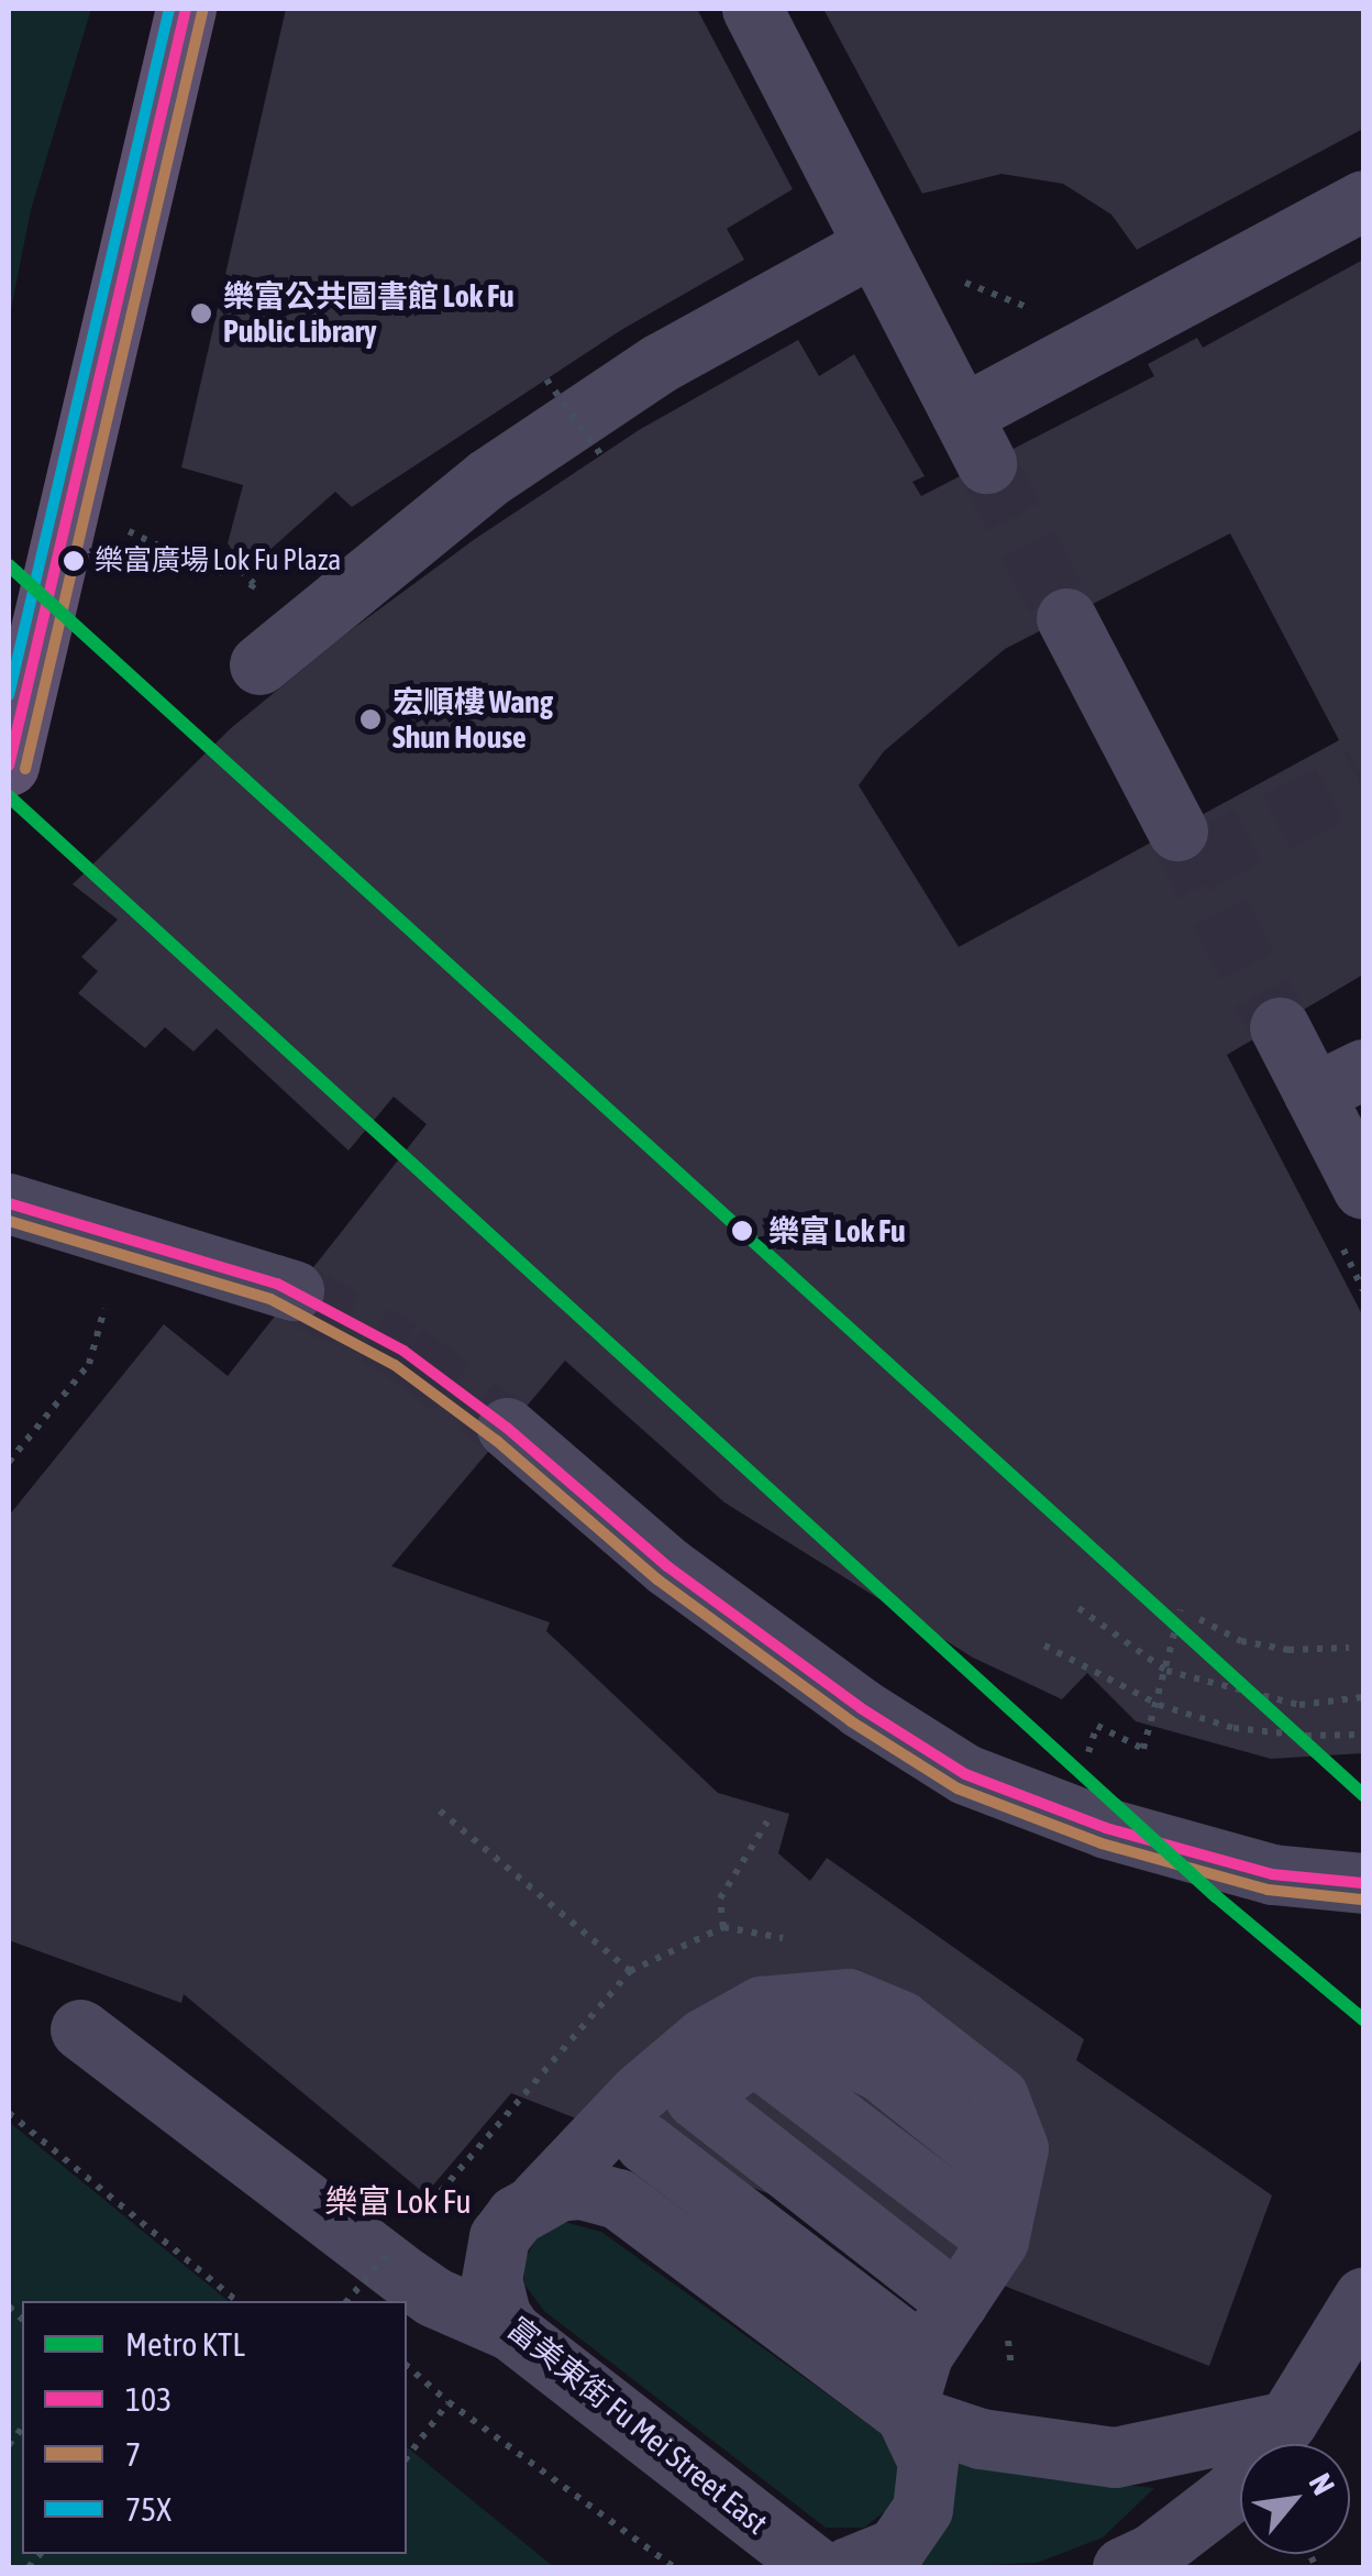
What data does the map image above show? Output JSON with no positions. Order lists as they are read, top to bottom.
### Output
{
  "streets": {
    "street": ["富美東街 Fu Mei Street East"]
  },
  "districts": ["樂富 Lok Fu"],
  "places": [
    "樂富公共圖書館 Lok Fu Public Library",
    "樂富廣場 Lok Fu Plaza",
    "宏順樓 Wang Shun House",
    "樂富 Lok Fu"
  ],
  "lines": [
    "transit line 103",
    "transit line 75X",
    "transit line 7",
    "metro line KTL"
  ],
  "legend": [
    "Metro KTL",
    "103",
    "7",
    "75X"
  ],
  "north": "top right"
}
